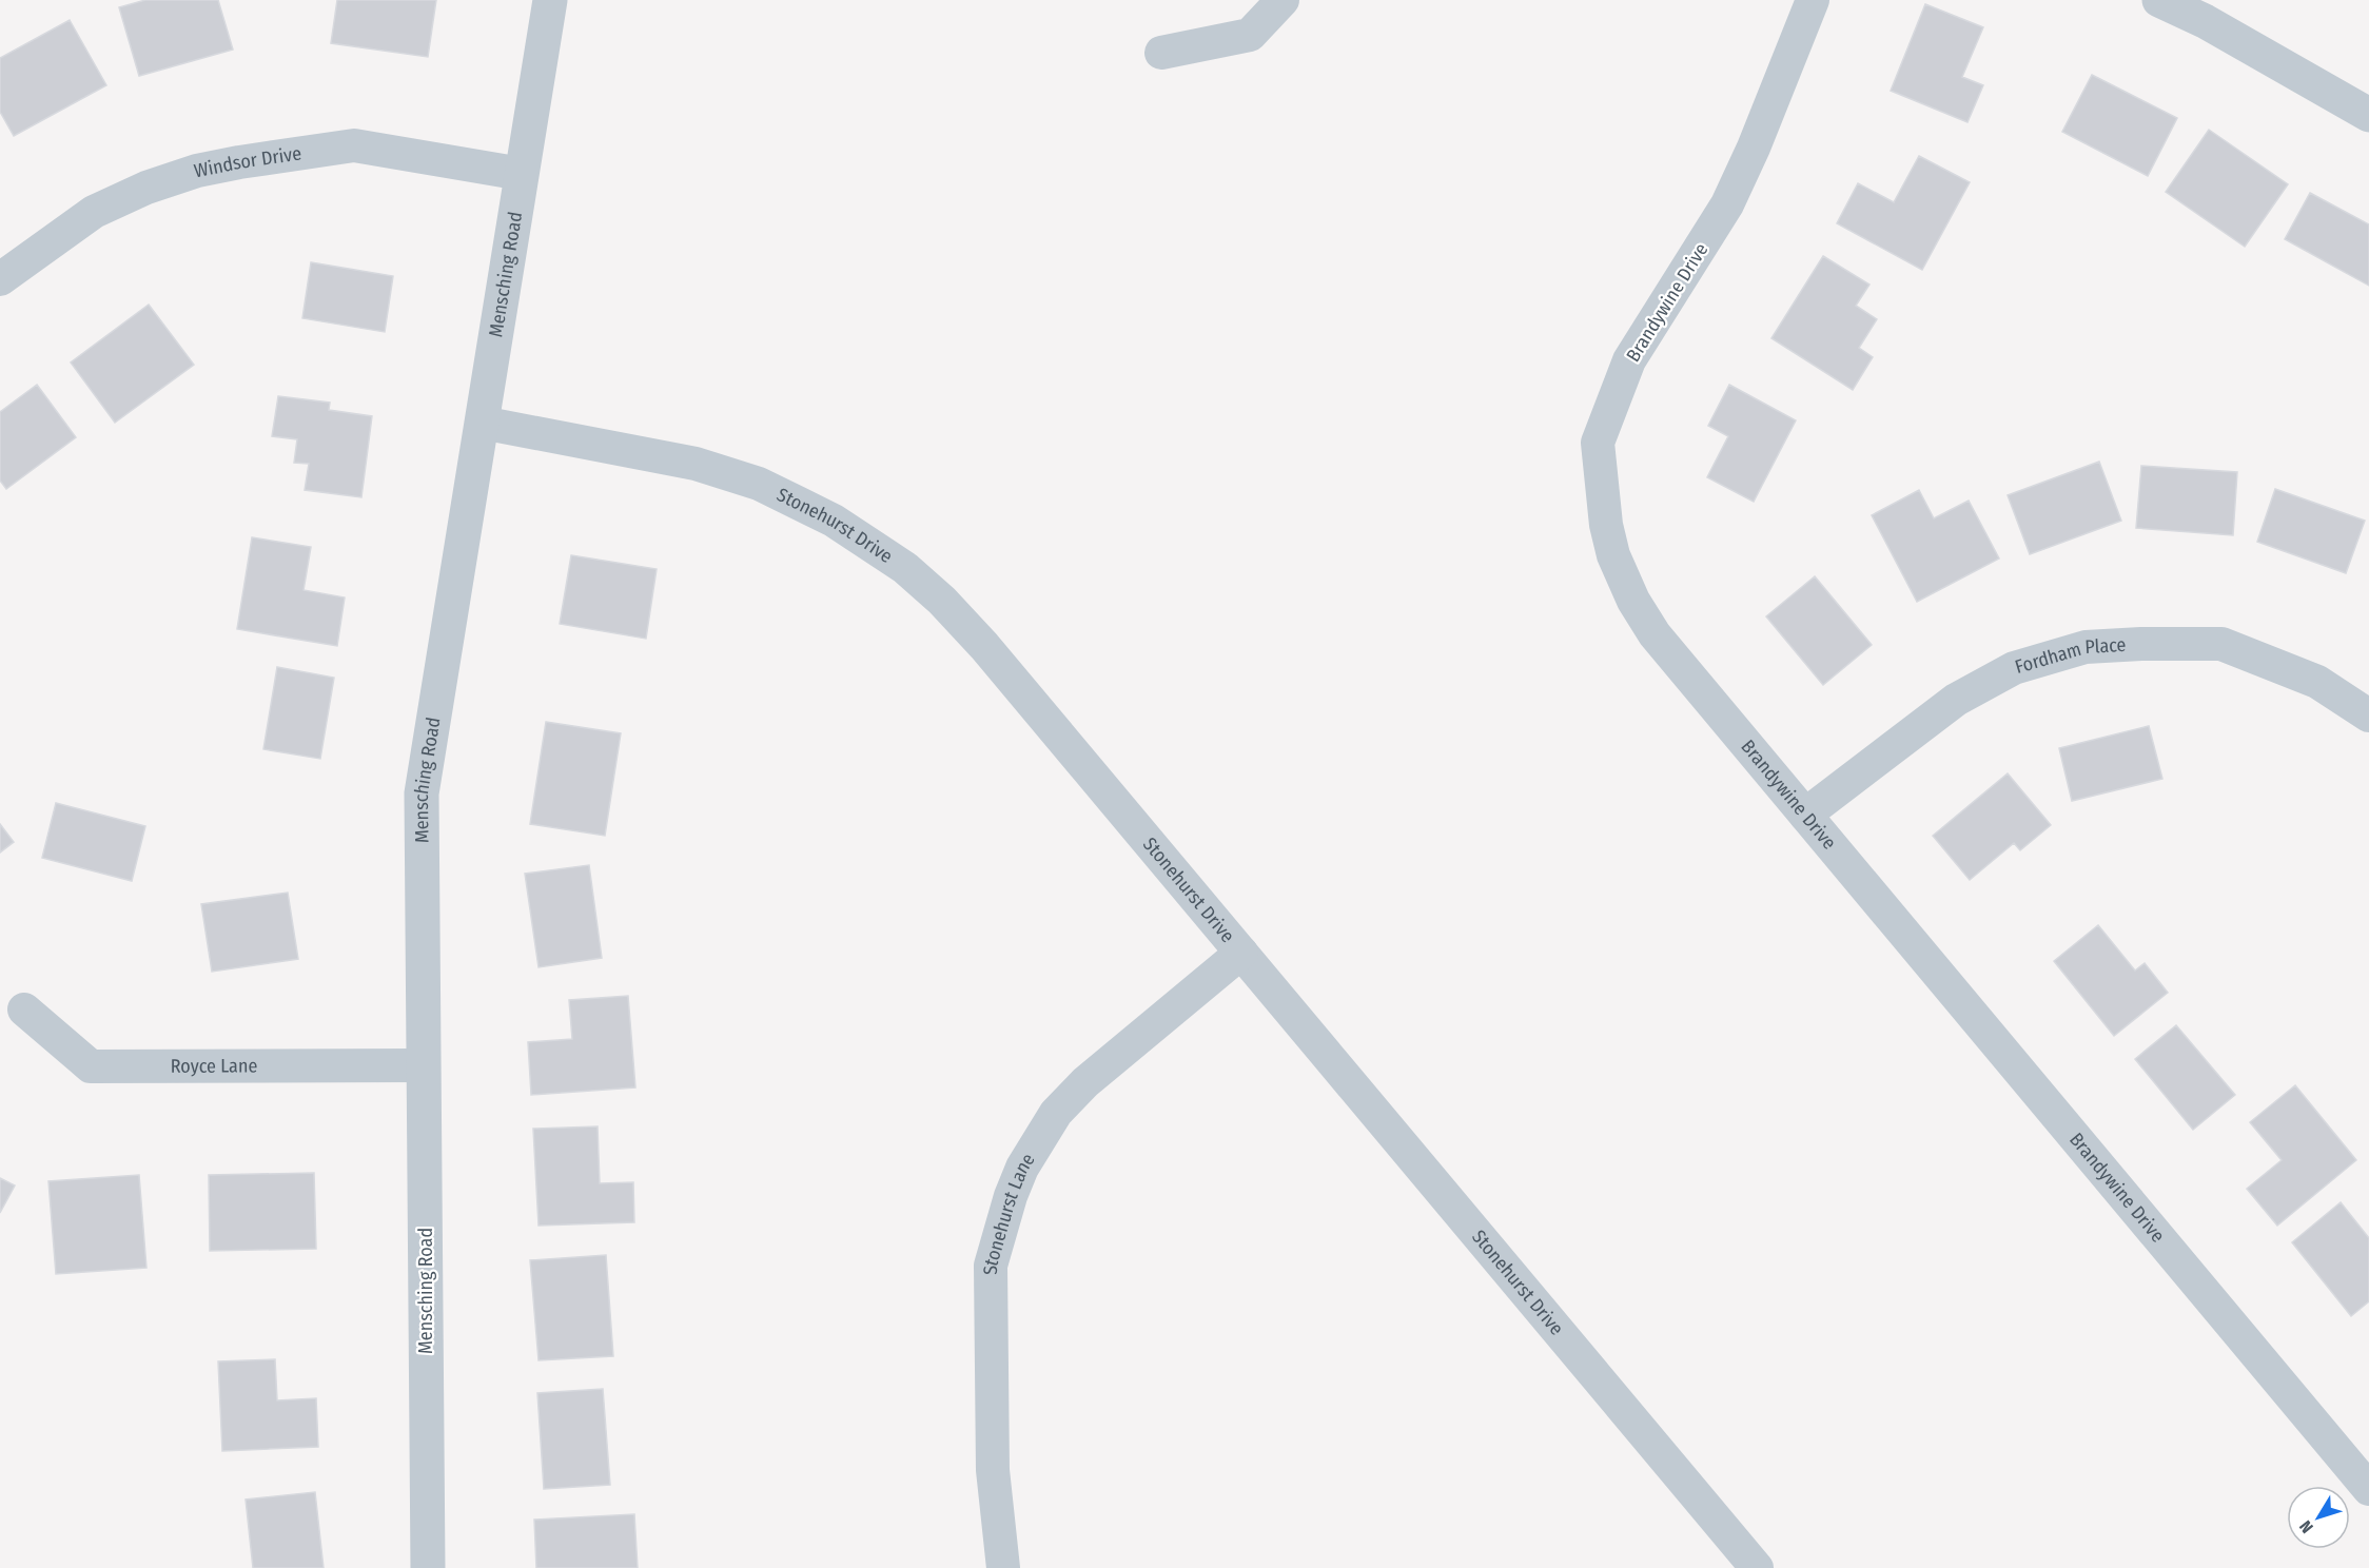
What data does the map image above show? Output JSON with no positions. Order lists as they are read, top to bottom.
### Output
{
  "streets": {
    "street": [
      "Windsor Drive",
      "Mensching Road",
      "Brandywine Drive",
      "Stonehurst Drive",
      "Fordham Place",
      "Royce Lane",
      "Stonehurst Lane"
    ]
  },
  "crossings": [
    ["Windsor Drive", "Mensching Road"],
    ["Mensching Road", "Stonehurst Drive"],
    ["Mensching Road", "Royce Lane"],
    ["Brandywine Drive", "Fordham Place"],
    ["Stonehurst Drive", "Stonehurst Lane"]
  ],
  "north": "bottom left"
}
